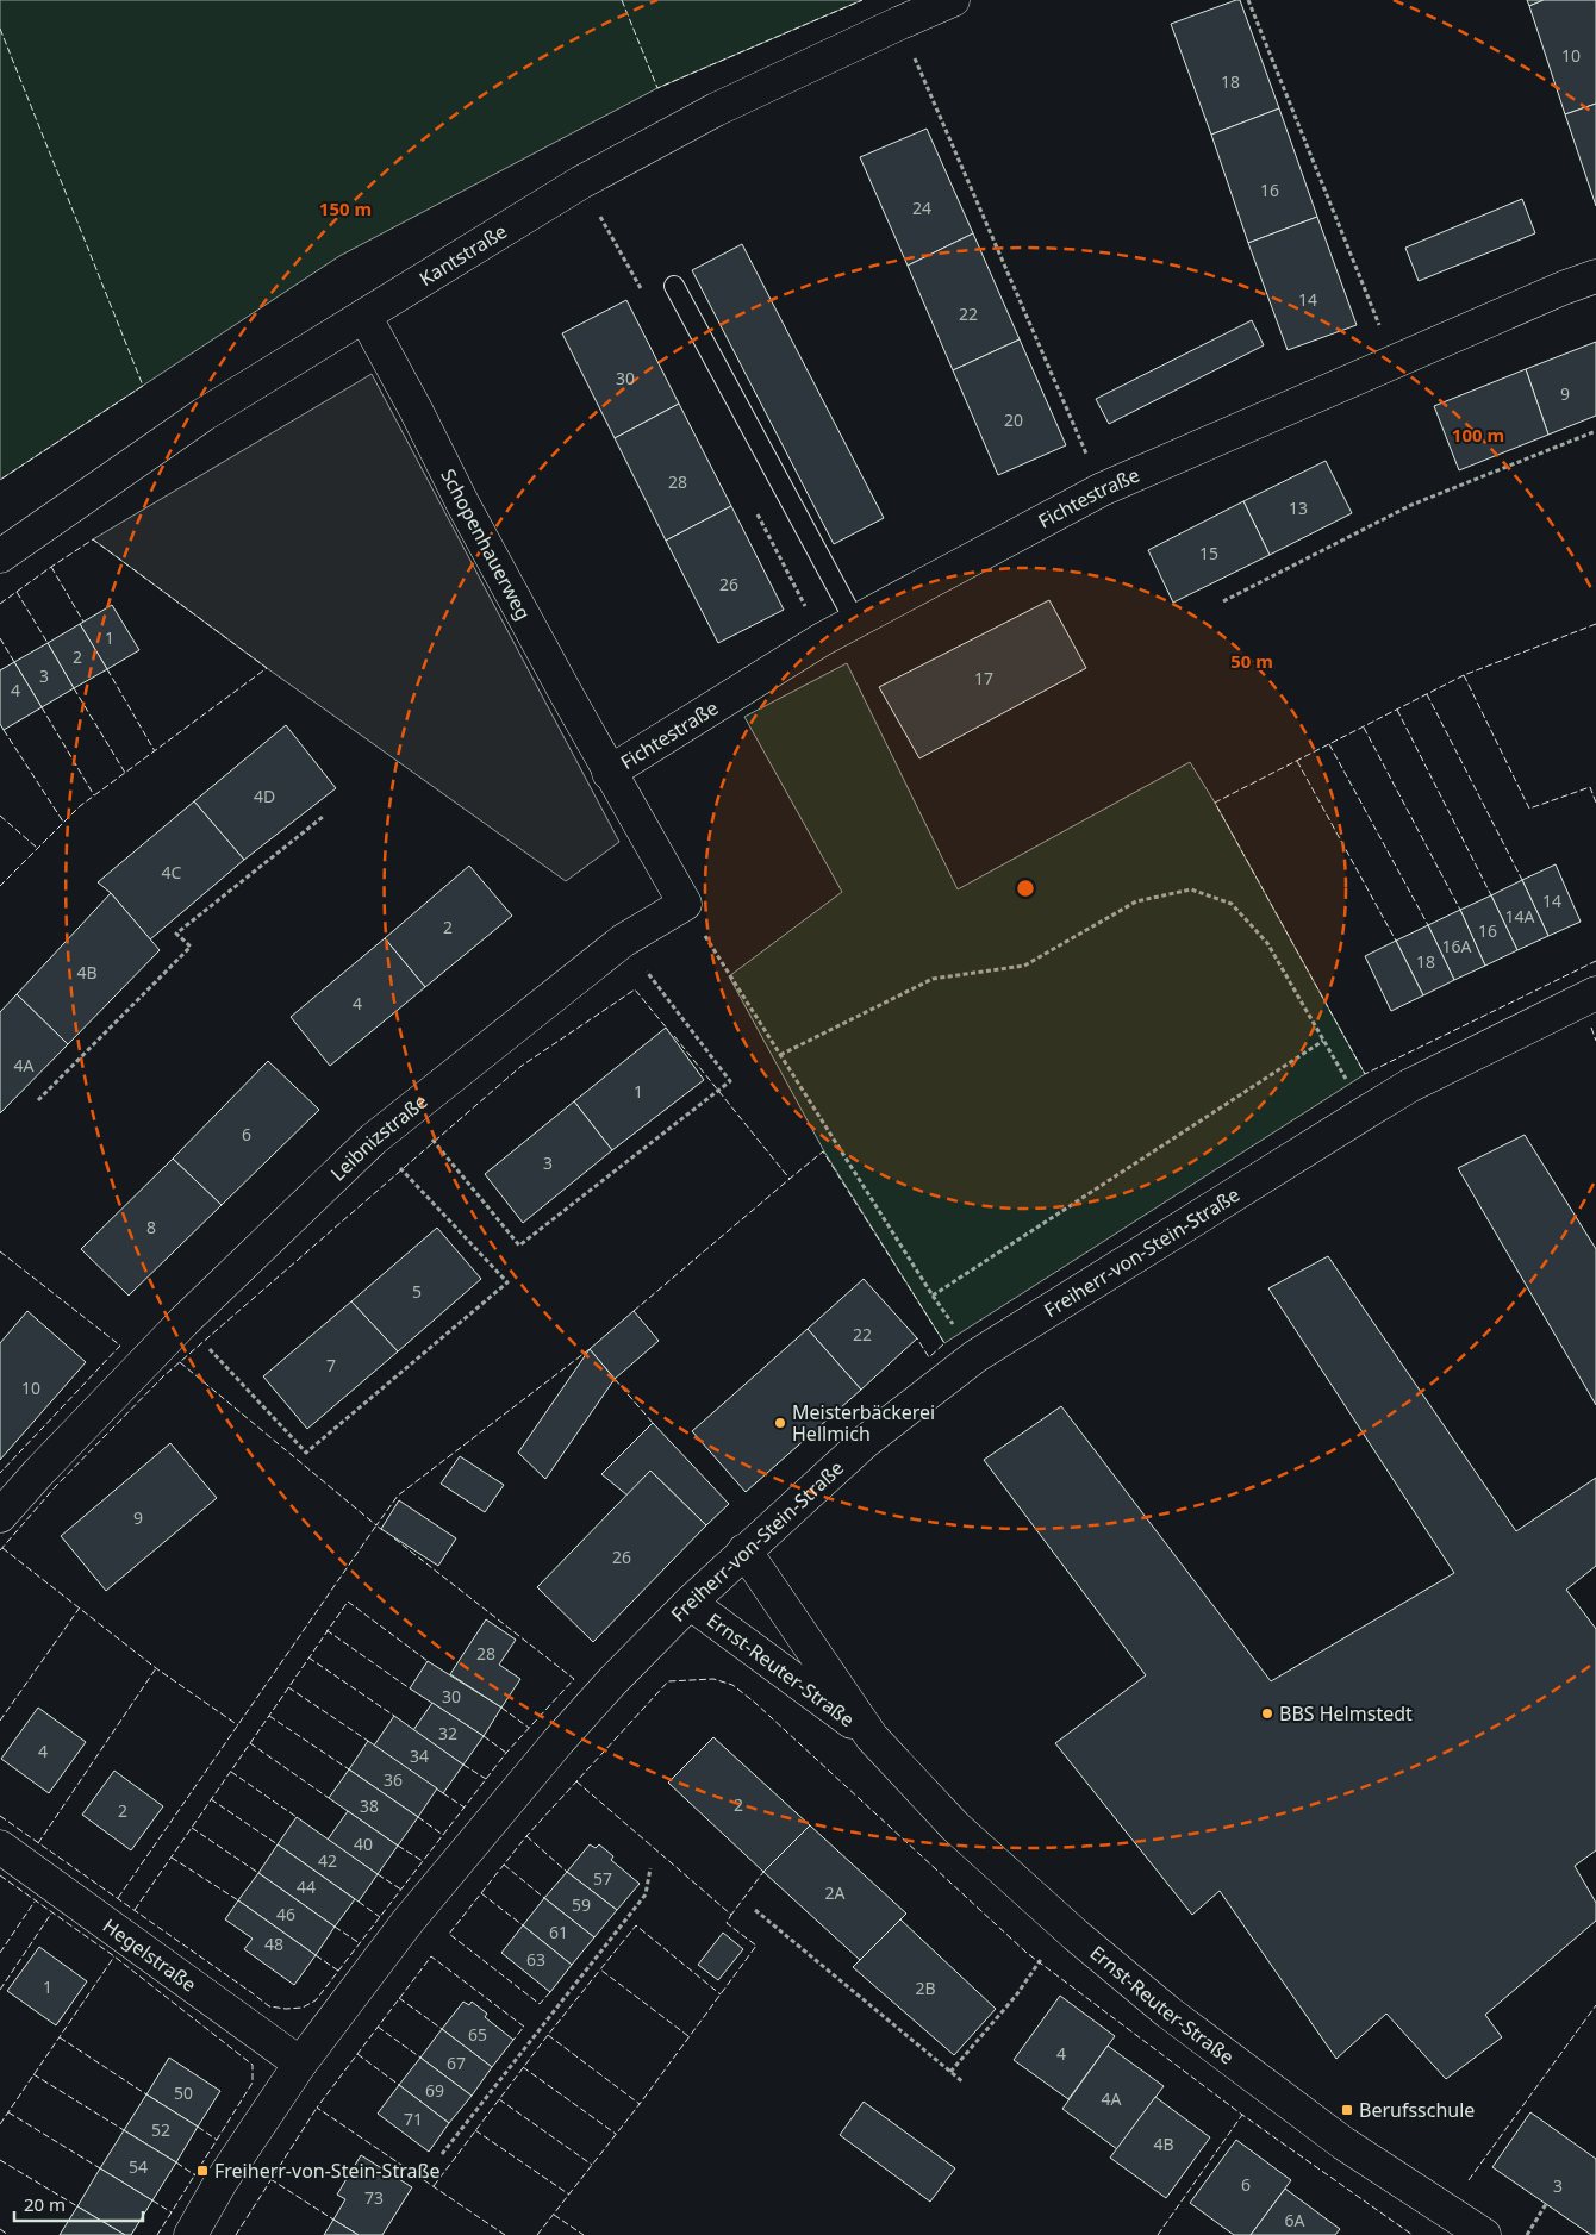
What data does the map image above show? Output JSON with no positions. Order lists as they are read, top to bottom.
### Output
{
  "streets": {
    "street": [
      "Kantstraße",
      "Fichtestraße",
      "Schopenhauerweg",
      "Leibnizstraße",
      "Freiherr-von-Stein-Straße",
      "Ernst-Reuter-Straße",
      "Hegelstraße"
    ]
  },
  "crossings": [
    ["Kantstraße", "Schopenhauerweg"],
    ["Fichtestraße", "Schopenhauerweg"],
    ["Freiherr-von-Stein-Straße", "Ernst-Reuter-Straße"],
    ["Freiherr-von-Stein-Straße", "Hegelstraße"]
  ],
  "places": {
    "other": ["Meisterbäckerei Hellmich", "BBS Helmstedt"],
    "transit": ["Berufsschule", "Freiherr-von-Stein-Straße"]
  },
  "house_numbers": [
    "10",
    "18",
    "16",
    "24",
    "14",
    "22",
    "30",
    "9",
    "20",
    "28",
    "13",
    "15",
    "26",
    "1",
    "2",
    "3",
    "17",
    "4",
    "4D",
    "4C",
    "14",
    "14A",
    "2",
    "16",
    "16A",
    "18",
    "4B",
    "4",
    "4A",
    "1",
    "6",
    "3",
    "8",
    "5",
    "22",
    "7",
    "10",
    "9",
    "26",
    "28",
    "30",
    "32",
    "4",
    "34",
    "36",
    "2",
    "38",
    "2",
    "40",
    "42",
    "57",
    "44",
    "2A",
    "59",
    "46",
    "61",
    "48",
    "63",
    "1",
    "2B",
    "65",
    "4",
    "67",
    "69",
    "50",
    "4A",
    "71",
    "52",
    "4B",
    "54",
    "6",
    "3",
    "73",
    "6A"
  ],
  "scale_bar": "20 m",
  "rings": ["150 m", "100 m", "50 m"]
}
